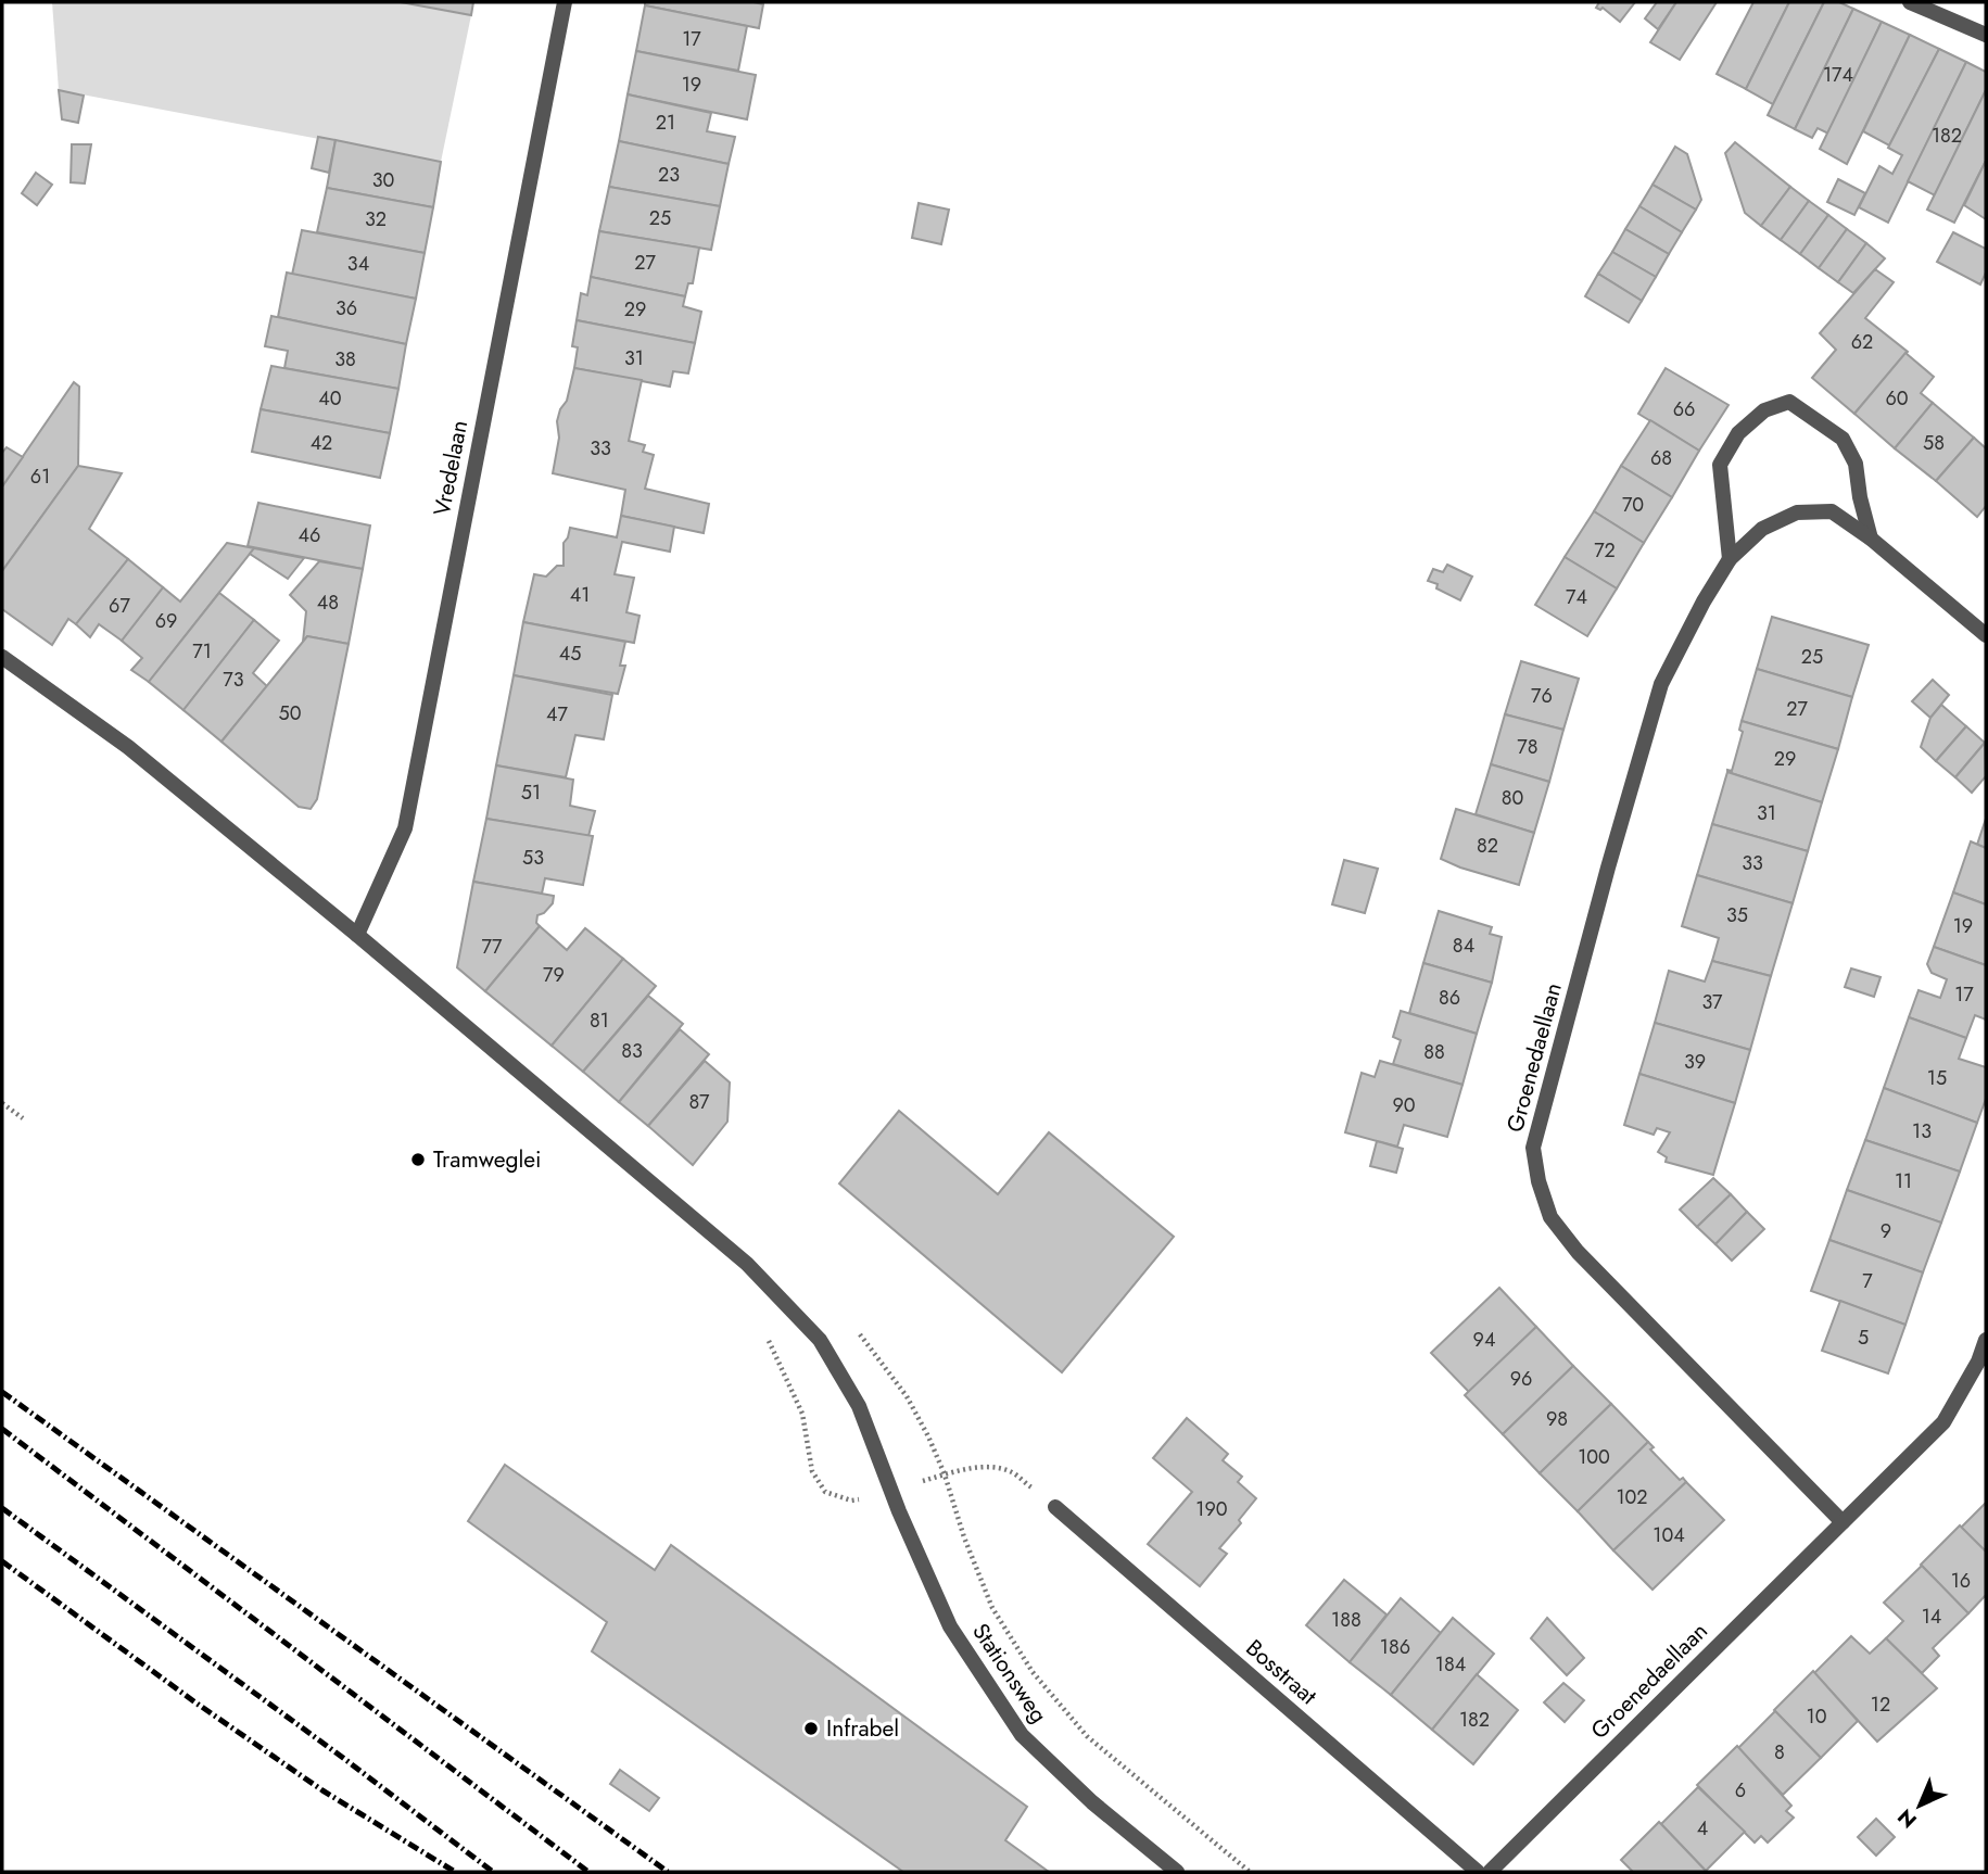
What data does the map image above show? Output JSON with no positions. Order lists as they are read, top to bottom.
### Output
{
  "streets": {
    "street": [
      "Vredelaan",
      "Groenedaellaan",
      "Bosstraat",
      "Stationsweg"
    ]
  },
  "places": ["Tramweglei", "Infrabel"],
  "house_numbers": [
    "17",
    "174",
    "19",
    "21",
    "182",
    "23",
    "30",
    "25",
    "32",
    "27",
    "34",
    "36",
    "29",
    "62",
    "31",
    "38",
    "40",
    "60",
    "66",
    "42",
    "58",
    "33",
    "68",
    "61",
    "70",
    "46",
    "72",
    "41",
    "74",
    "48",
    "67",
    "69",
    "71",
    "45",
    "25",
    "73",
    "76",
    "27",
    "50",
    "47",
    "78",
    "29",
    "51",
    "80",
    "31",
    "82",
    "53",
    "33",
    "35",
    "19",
    "84",
    "77",
    "79",
    "17",
    "86",
    "37",
    "81",
    "83",
    "88",
    "39",
    "15",
    "87",
    "90",
    "13",
    "11",
    "9",
    "7",
    "5",
    "94",
    "96",
    "98",
    "100",
    "102",
    "190",
    "104",
    "16",
    "14",
    "188",
    "186",
    "184",
    "12",
    "10",
    "182",
    "8",
    "6",
    "4"
  ],
  "north": "bottom left"
}
